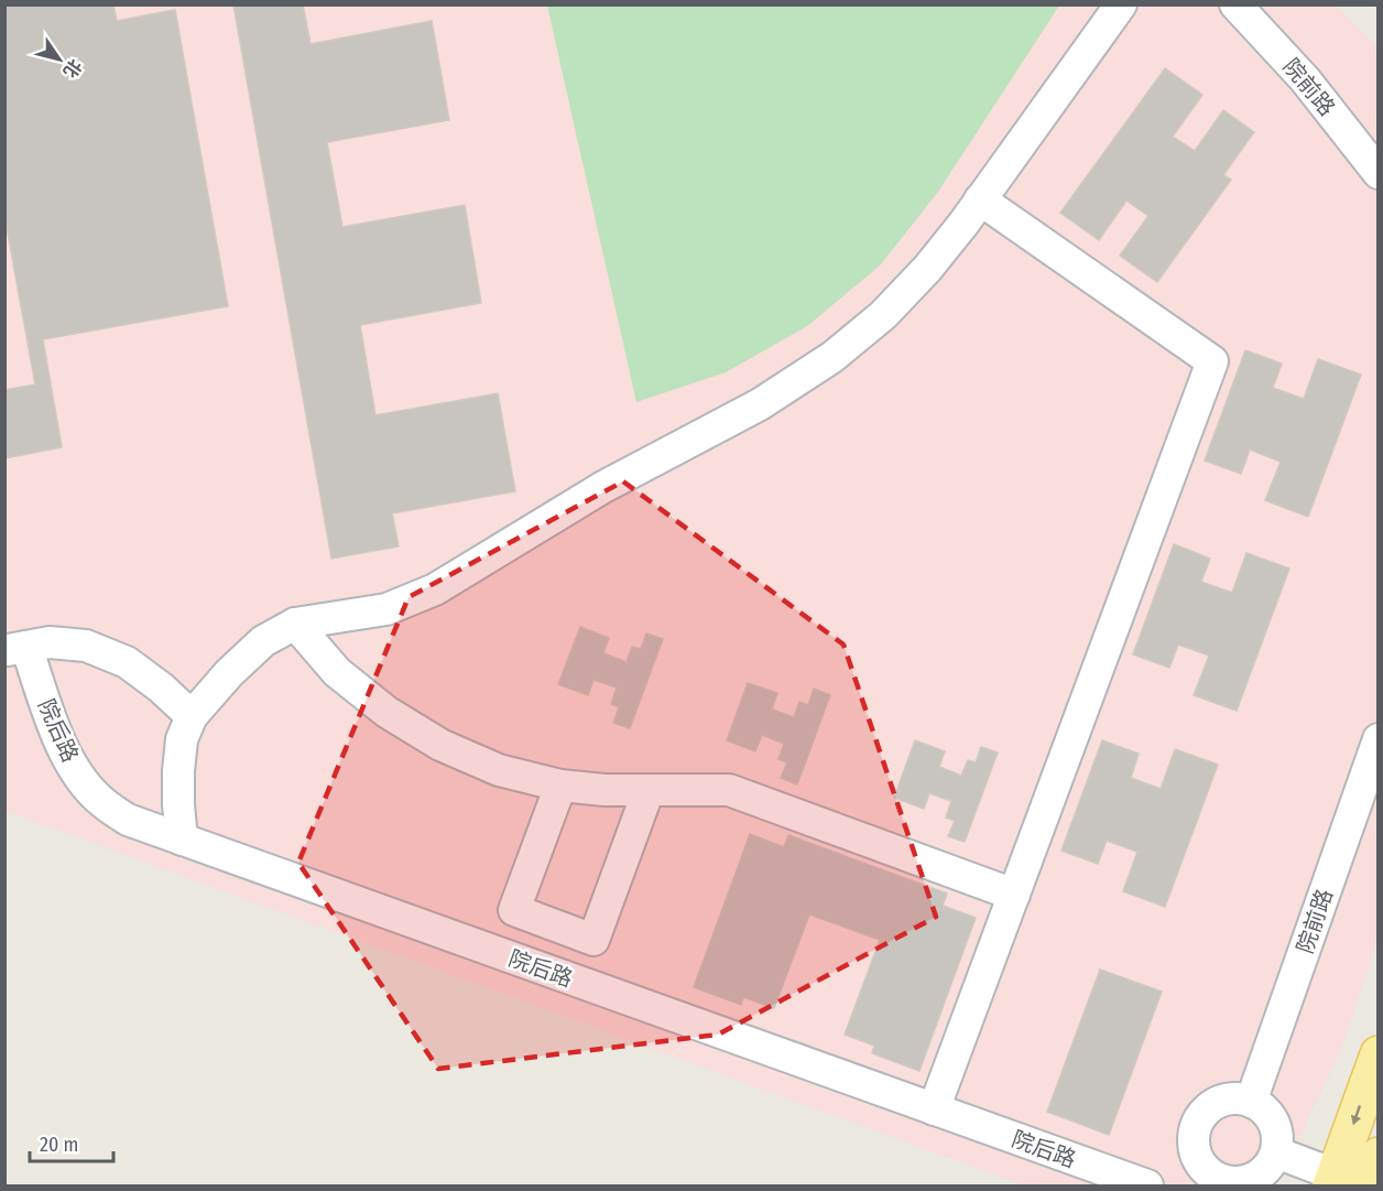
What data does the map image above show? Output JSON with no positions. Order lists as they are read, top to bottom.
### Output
{
  "streets": {
    "lane": ["院前路", "院后路"]
  },
  "scale_bar": "20 m",
  "north": "bottom right"
}
